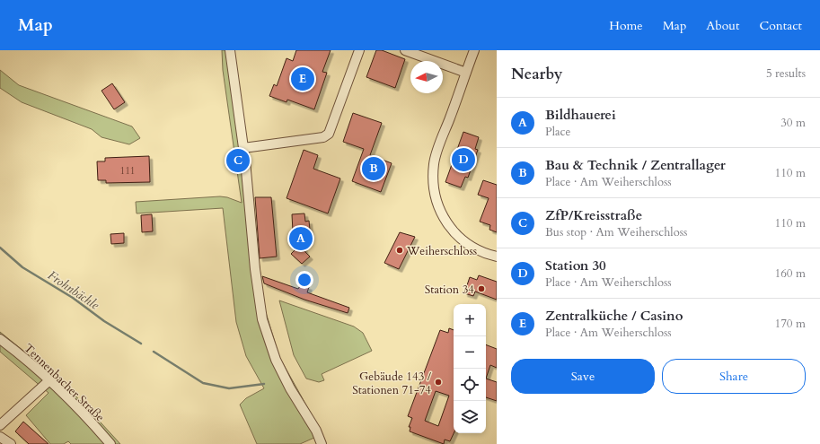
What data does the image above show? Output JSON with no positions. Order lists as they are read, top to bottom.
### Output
{
  "streets": {
    "street": ["Tennenbacher Straße"]
  },
  "water": ["Frohnbächle"],
  "places": ["Weiherschloss", "Station 34", "Gebäude 143 / Stationen 71-74"],
  "house_numbers": ["111"],
  "north": "left",
  "page": {
    "header": "Map",
    "nav": [
      "Home",
      "Map",
      "About",
      "Contact"
    ],
    "heading": ["Nearby", "5 results"],
    "pins": [
      "E",
      "D",
      "C",
      "B",
      "A"
    ],
    "list": [
      {
        "mark": "A",
        "name": "Bildhauerei",
        "note": "Place",
        "value": "30 m"
      },
      {
        "mark": "B",
        "name": "Bau & Technik / Zentrallager",
        "note": "Place · Am Weiherschloss",
        "value": "110 m"
      },
      {
        "mark": "C",
        "name": "ZfP/Kreisstraße",
        "note": "Bus stop · Am Weiherschloss",
        "value": "110 m"
      },
      {
        "mark": "D",
        "name": "Station 30",
        "note": "Place · Am Weiherschloss",
        "value": "160 m"
      },
      {
        "mark": "E",
        "name": "Zentralküche / Casino",
        "note": "Place · Am Weiherschloss",
        "value": "170 m"
      }
    ],
    "map_buttons": ["+", "−"],
    "buttons": ["Save", "Share"]
  }
}
